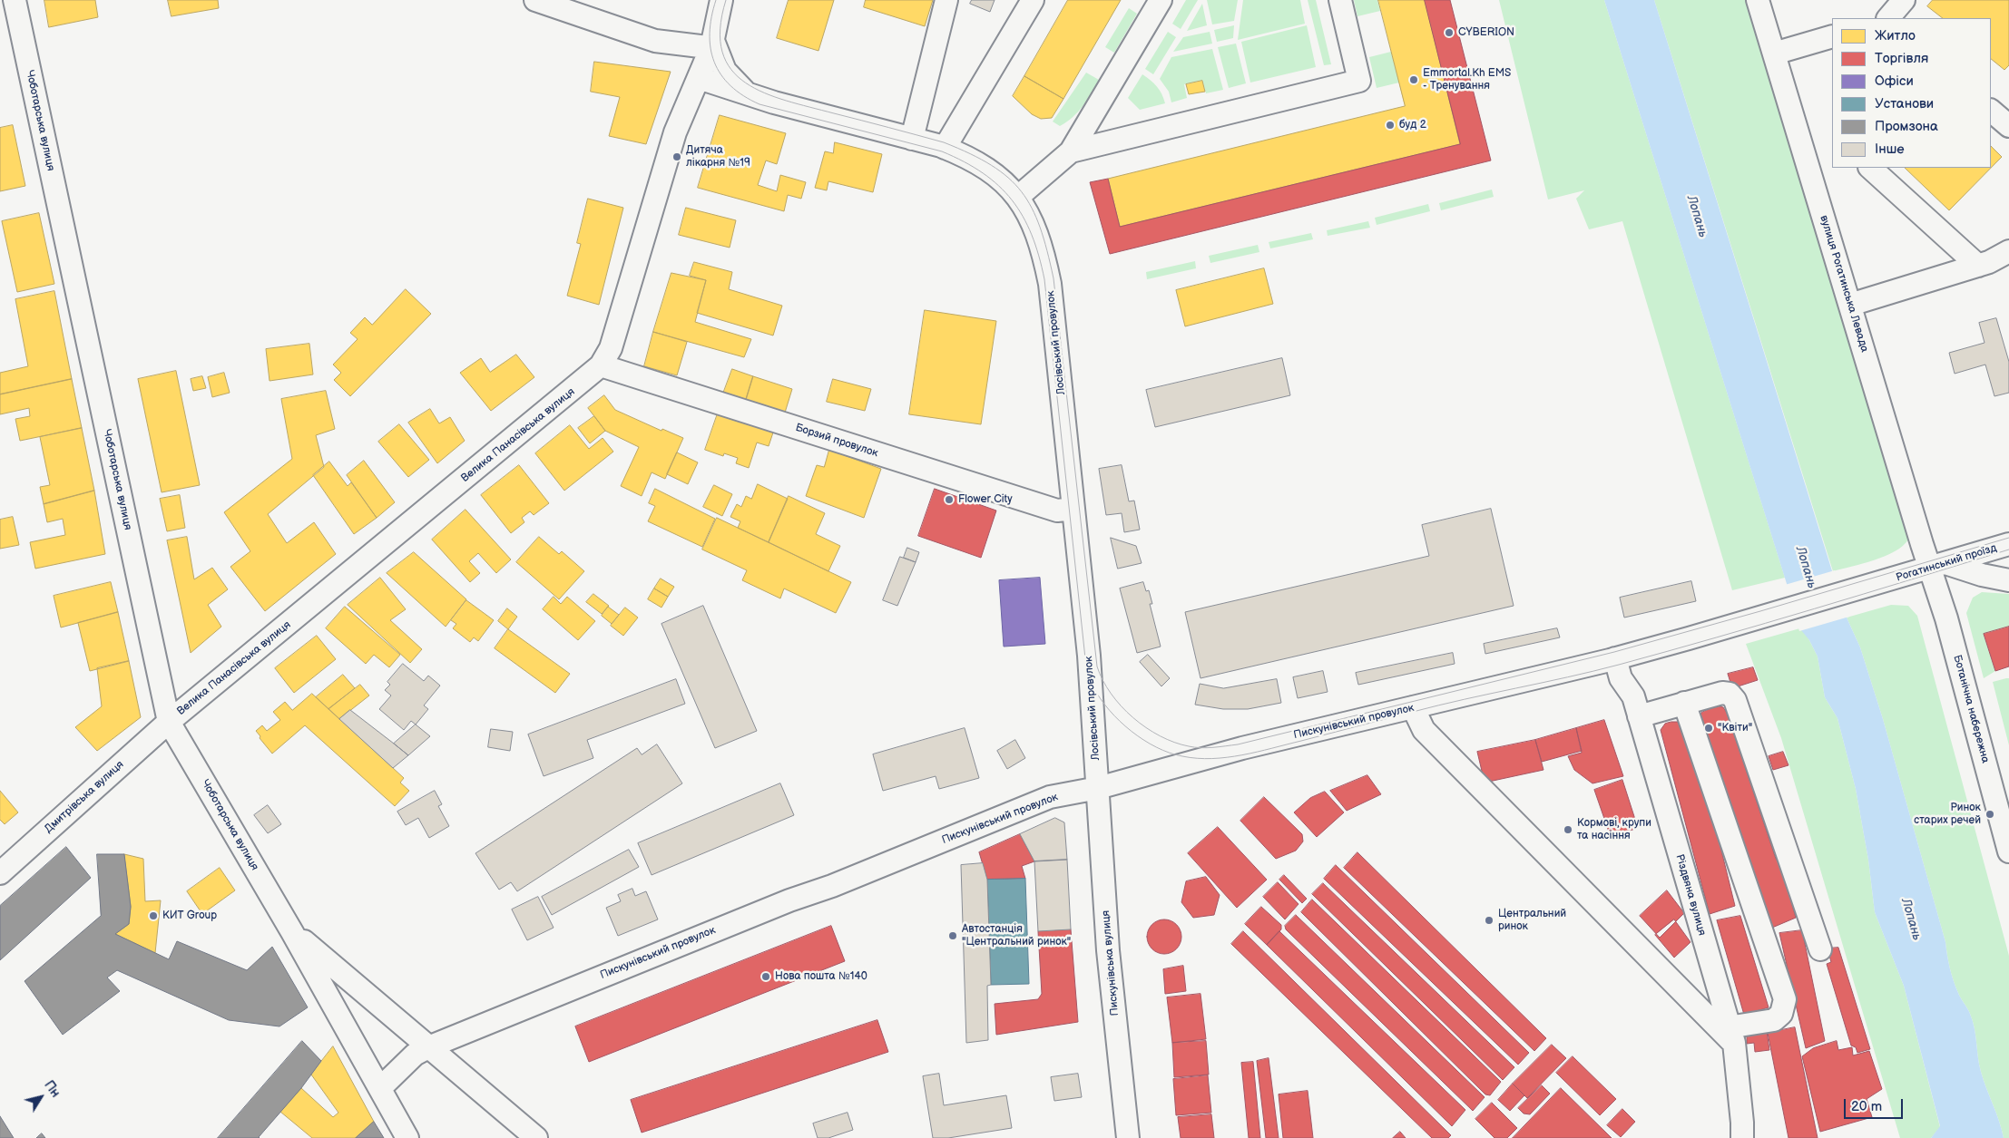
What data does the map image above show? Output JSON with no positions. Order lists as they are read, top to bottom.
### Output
{
  "streets": {
    "street": [
      "Чоботарська вулиця",
      "вулиця Рогатинська Левада",
      "Лосівський провулок",
      "Велика Панасівська вулиця",
      "Борзий провулок",
      "Рогатинський проїзд",
      "Ботанічна набережна",
      "Пискунівський провулок",
      "Дмитрівська вулиця",
      "Різдвяна вулиця",
      "Пискунівська вулиця"
    ]
  },
  "crossings": [
    ["Чоботарська вулиця", "Велика Панасівська вулиця"],
    ["Чоботарська вулиця", "Пискунівський провулок"],
    ["Чоботарська вулиця", "Дмитрівська вулиця"],
    ["вулиця Рогатинська Левада", "Рогатинський проїзд"],
    ["вулиця Рогатинська Левада", "Ботанічна набережна"],
    ["Лосівський провулок", "Велика Панасівська вулиця"],
    ["Лосівський провулок", "Борзий провулок"],
    ["Лосівський провулок", "Пискунівський провулок"],
    ["Лосівський провулок", "Пискунівська вулиця"],
    ["Велика Панасівська вулиця", "Борзий провулок"],
    ["Велика Панасівська вулиця", "Дмитрівська вулиця"],
    ["Рогатинський проїзд", "Ботанічна набережна"],
    ["Рогатинський проїзд", "Пискунівський провулок"],
    ["Пискунівський провулок", "Різдвяна вулиця"],
    ["Пискунівський провулок", "Пискунівська вулиця"]
  ],
  "water": ["Лопань"],
  "places": [
    "CYBERION",
    "Emmortal.Kh EMS - Тренування",
    "буд 2",
    "Дитяча лікарня №19",
    "Flower City",
    "\"Квіти\"",
    "Ринок старих речей",
    "Кормові, крупи та насіння",
    "КИТ Group",
    "Центральний ринок",
    "Автостанція \"Центральний ринок\"",
    "Нова пошта №140"
  ],
  "legend": [
    "Житло",
    "Торгівля",
    "Офіси",
    "Установи",
    "Промзона",
    "Інше"
  ],
  "scale_bar": "20 m",
  "north": "top right"
}
